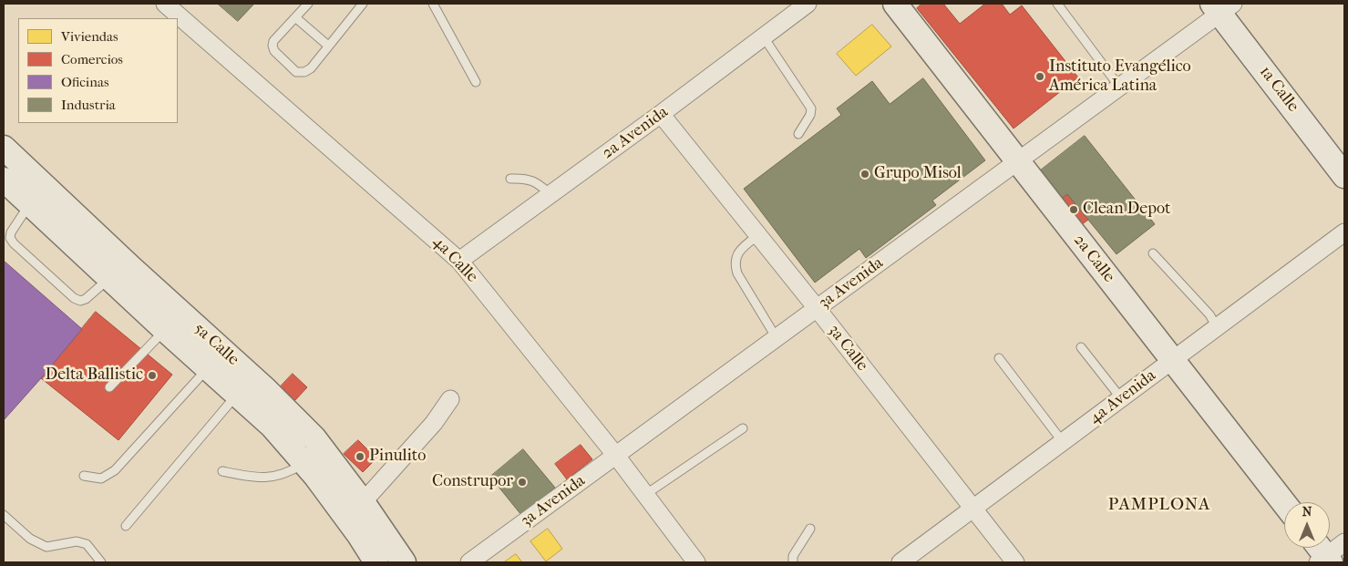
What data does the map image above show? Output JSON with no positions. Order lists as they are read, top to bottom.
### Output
{
  "streets": {
    "main road": ["1a Calle", "2a Calle", "5a Calle"],
    "street": [
      "2a Avenida",
      "4a Calle",
      "3a Avenida",
      "3a Calle",
      "4a Avenida"
    ]
  },
  "crossings": [
    ["1a Calle", "3a Avenida"],
    ["2a Avenida", "4a Calle"],
    ["2a Avenida", "3a Calle"],
    ["2a Calle", "3a Avenida"],
    ["2a Calle", "4a Avenida"],
    ["4a Calle", "3a Avenida"],
    ["3a Avenida", "3a Calle"],
    ["3a Calle", "4a Avenida"]
  ],
  "districts": ["PAMPLONA"],
  "places": [
    "Instituto Evangélico América Latina",
    "Grupo Misol",
    "Clean Depot",
    "Delta Ballistic",
    "Pinulito",
    "Construpor"
  ],
  "legend": [
    "Viviendas",
    "Comercios",
    "Oficinas",
    "Industria"
  ],
  "north": "top"
}
